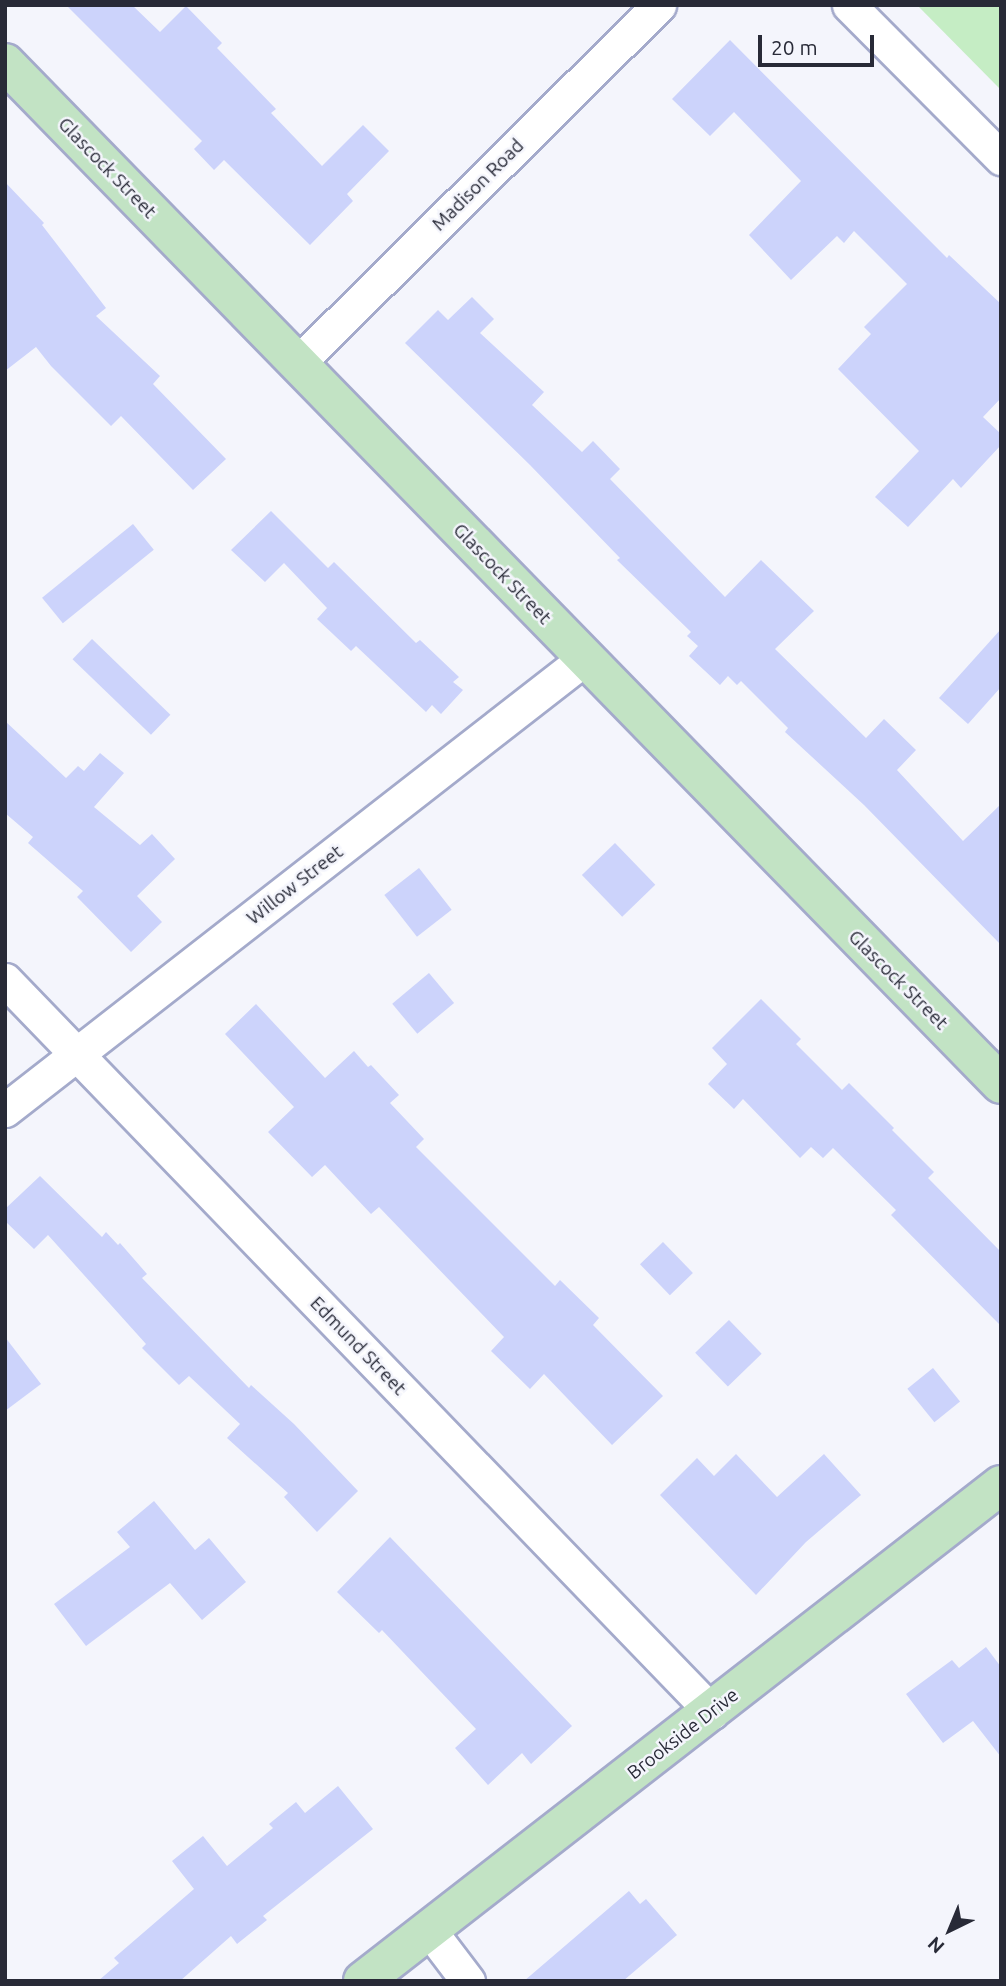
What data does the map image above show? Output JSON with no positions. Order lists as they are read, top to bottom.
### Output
{
  "streets": {
    "street": [
      "Glascock Street",
      "Madison Road",
      "Willow Street",
      "Edmund Street",
      "Brookside Drive"
    ]
  },
  "crossings": [
    ["Glascock Street", "Madison Road"],
    ["Glascock Street", "Willow Street"],
    ["Willow Street", "Edmund Street"],
    ["Edmund Street", "Brookside Drive"]
  ],
  "scale_bar": "20 m",
  "north": "bottom left"
}
